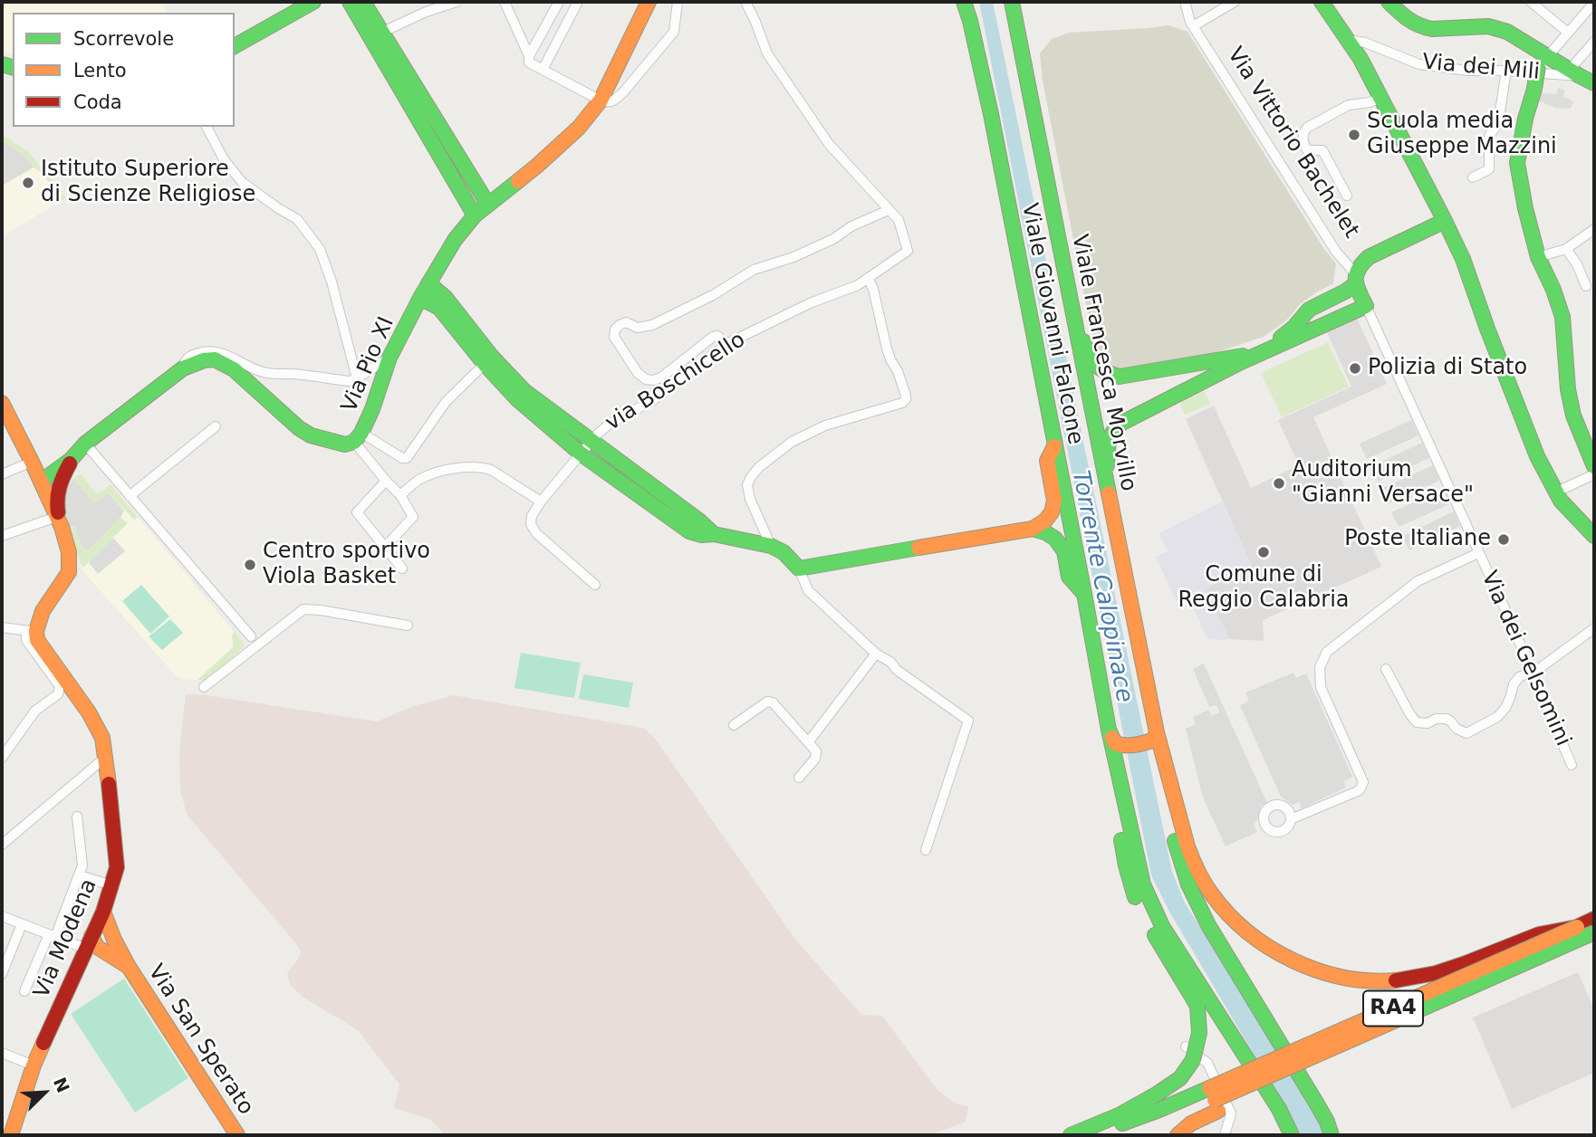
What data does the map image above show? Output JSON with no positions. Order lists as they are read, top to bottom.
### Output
{
  "streets": {
    "main road": [
      "Via Vittorio Bachelet",
      "Viale Giovanni Falcone",
      "Viale Francesca Morvillo",
      "Via Pio XI",
      "Via Modena",
      "RA4",
      "Via San Sperato"
    ],
    "street": ["Via dei Mili", "via Boschicello", "Via dei Gelsomini"]
  },
  "crossings": [
    ["Via Vittorio Bachelet", "Via dei Gelsomini"],
    ["Via Modena", "Via San Sperato"]
  ],
  "water": ["Torrente Calopinace"],
  "places": [
    "Scuola media Giuseppe Mazzini",
    "Istituto Superiore di Scienze Religiose",
    "Polizia di Stato",
    "Auditorium \"Gianni Versace\"",
    "Poste Italiane",
    "Comune di Reggio Calabria",
    "Centro sportivo Viola Basket"
  ],
  "legend": ["Scorrevole", "Lento", "Coda"],
  "north": "top right"
}
